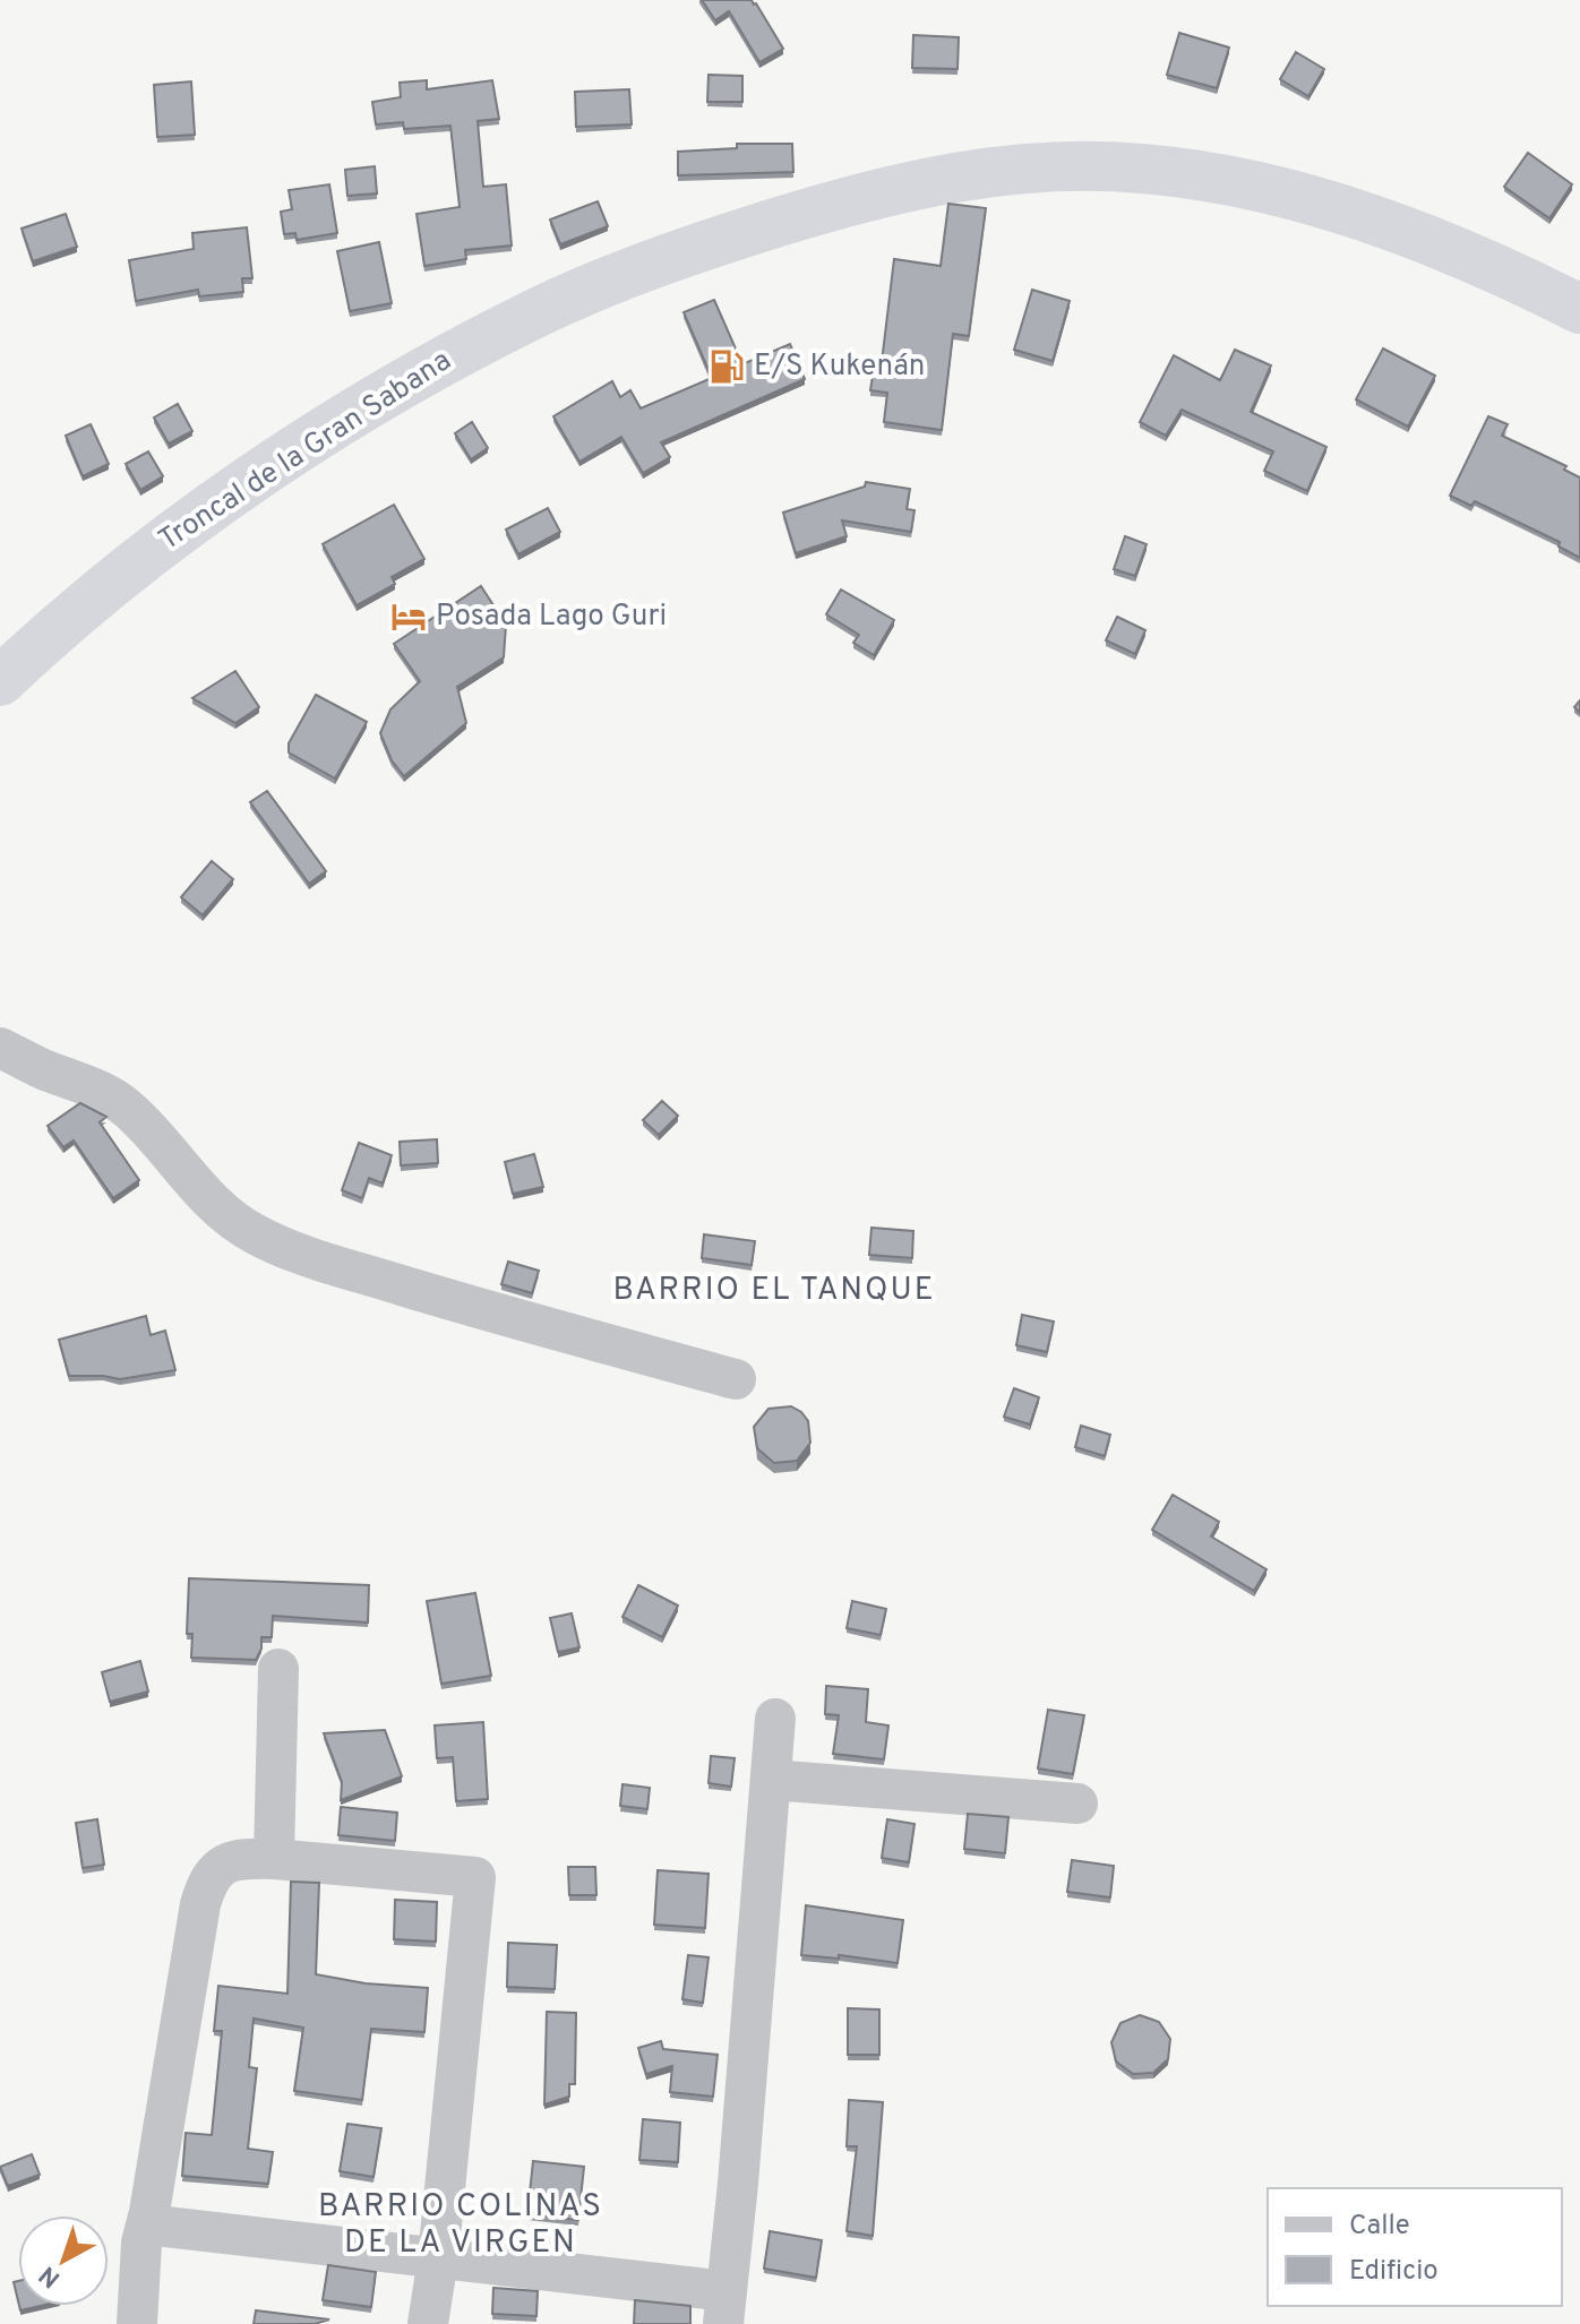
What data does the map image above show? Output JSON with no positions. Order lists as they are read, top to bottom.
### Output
{
  "streets": {
    "highway": ["Troncal de la Gran Sabana"]
  },
  "districts": ["BARRIO EL TANQUE", "BARRIO COLINAS DE LA VIRGEN"],
  "places": {
    "fuel station": ["E/S Kukenán"],
    "hotel": ["Posada Lago Guri"]
  },
  "legend": ["Calle", "Edificio"],
  "north": "bottom left"
}
